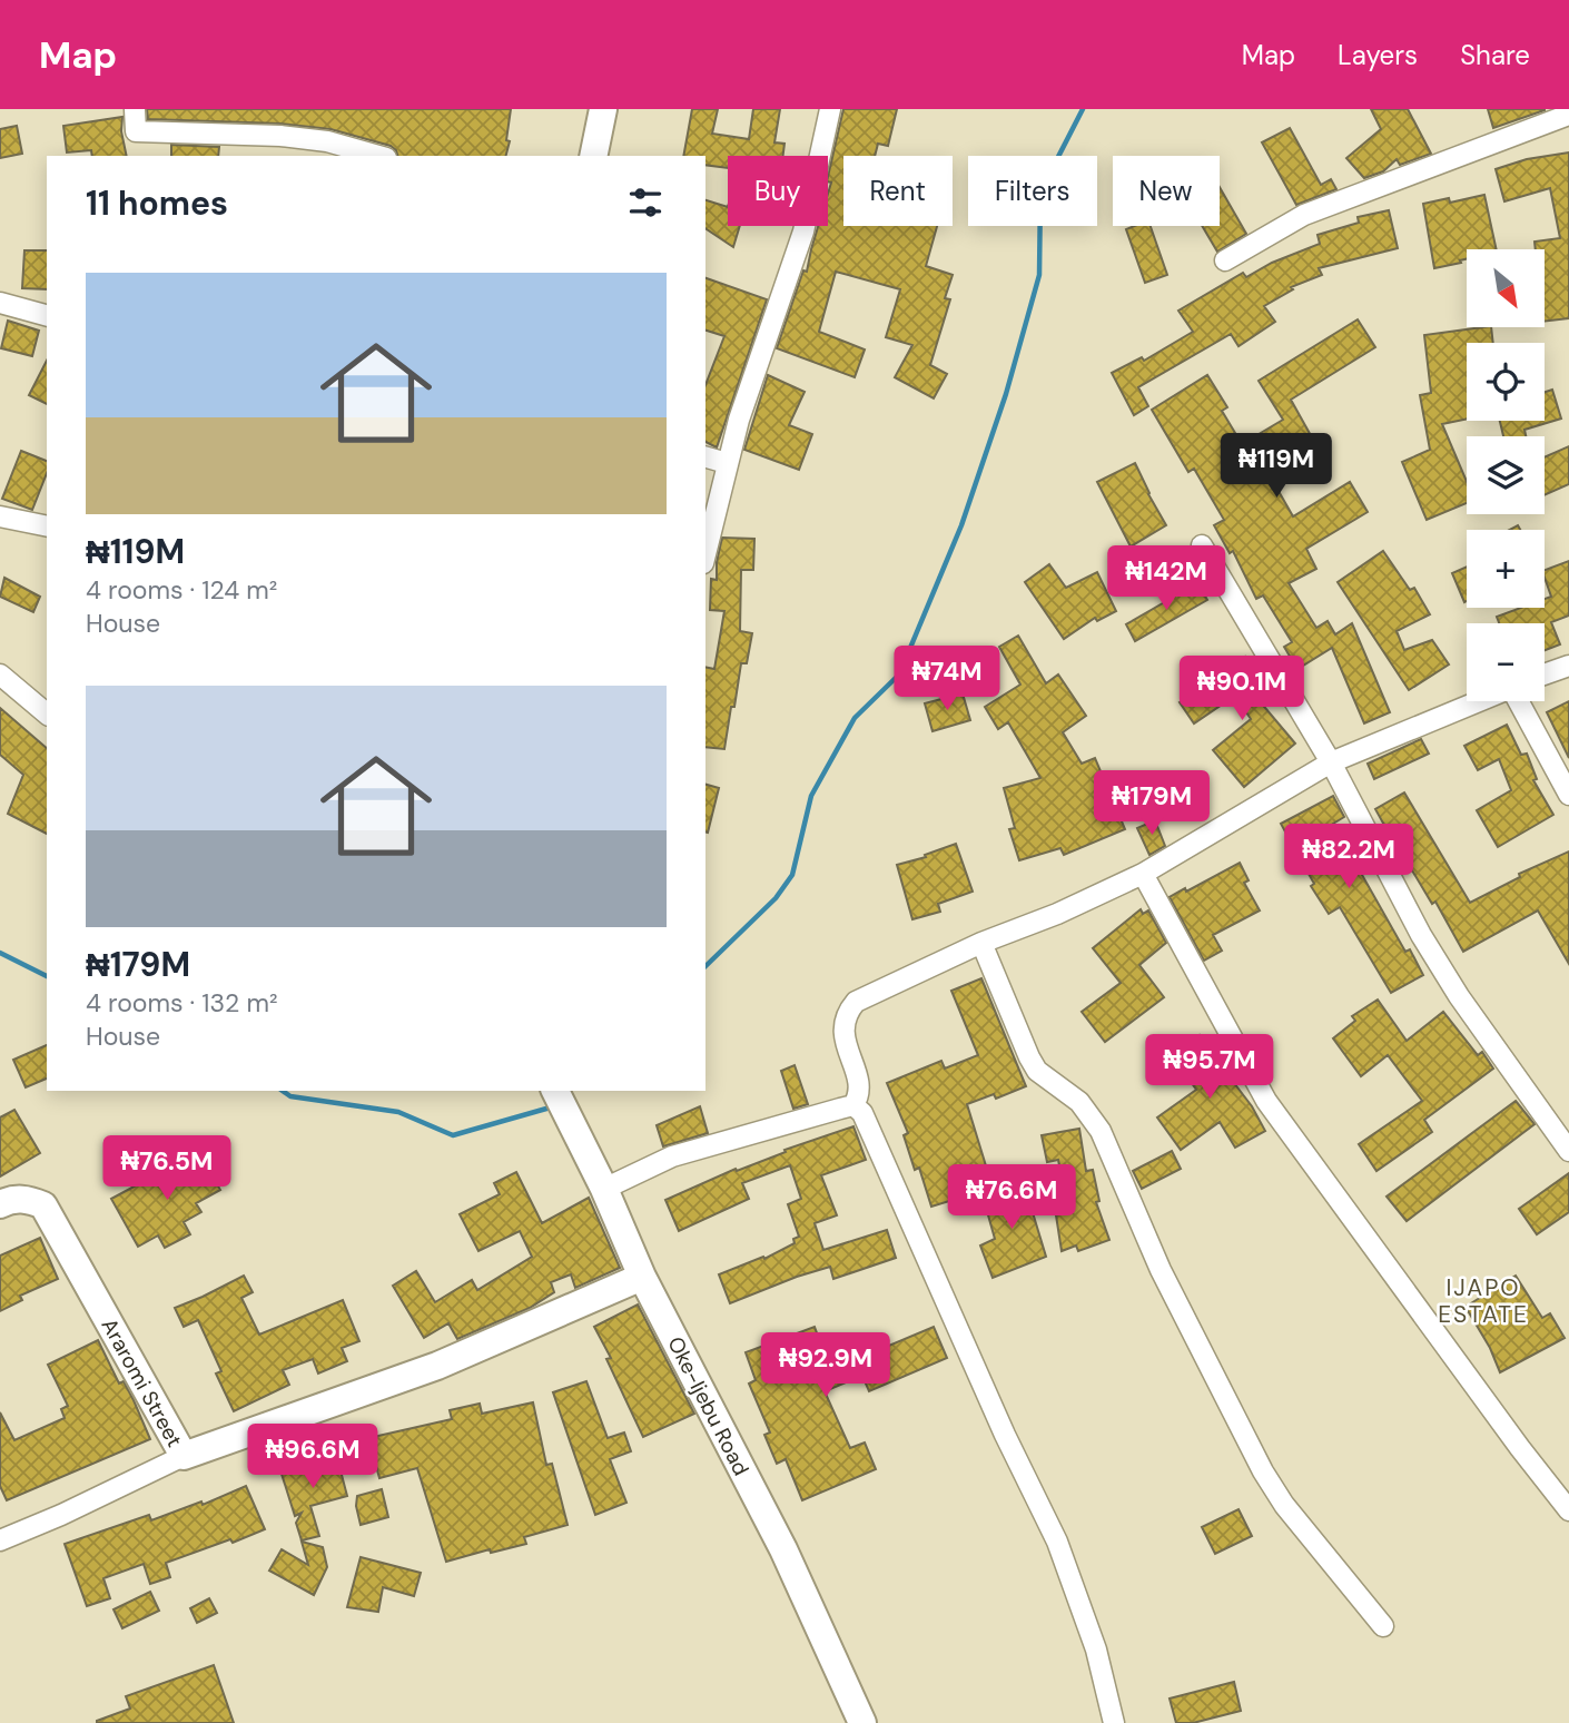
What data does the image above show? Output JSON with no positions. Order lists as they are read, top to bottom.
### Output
{
  "streets": {
    "street": ["Araromi Street", "Oke-Ijebu Road"]
  },
  "crossings": [
    ["Araromi Street", "Oke-Ijebu Road"]
  ],
  "districts": ["IJAPO ESTATE"],
  "north": "bottom right",
  "page": {
    "header": "Map",
    "nav": ["Map", "Layers", "Share"],
    "chip": [
      "Buy",
      "Rent",
      "Filters",
      "New"
    ],
    "heading": "11 homes",
    "map_buttons": ["+", "−"],
    "list": [
      {
        "name": "₦119M",
        "note": "4 rooms · 124 m² · House"
      },
      {
        "name": "₦179M",
        "note": "4 rooms · 132 m² · House"
      }
    ],
    "price": [
      "₦119M",
      "₦142M",
      "₦74M",
      "₦90.1M",
      "₦179M",
      "₦82.2M",
      "₦95.7M",
      "₦76.5M",
      "₦76.6M",
      "₦92.9M",
      "₦96.6M"
    ]
  }
}
